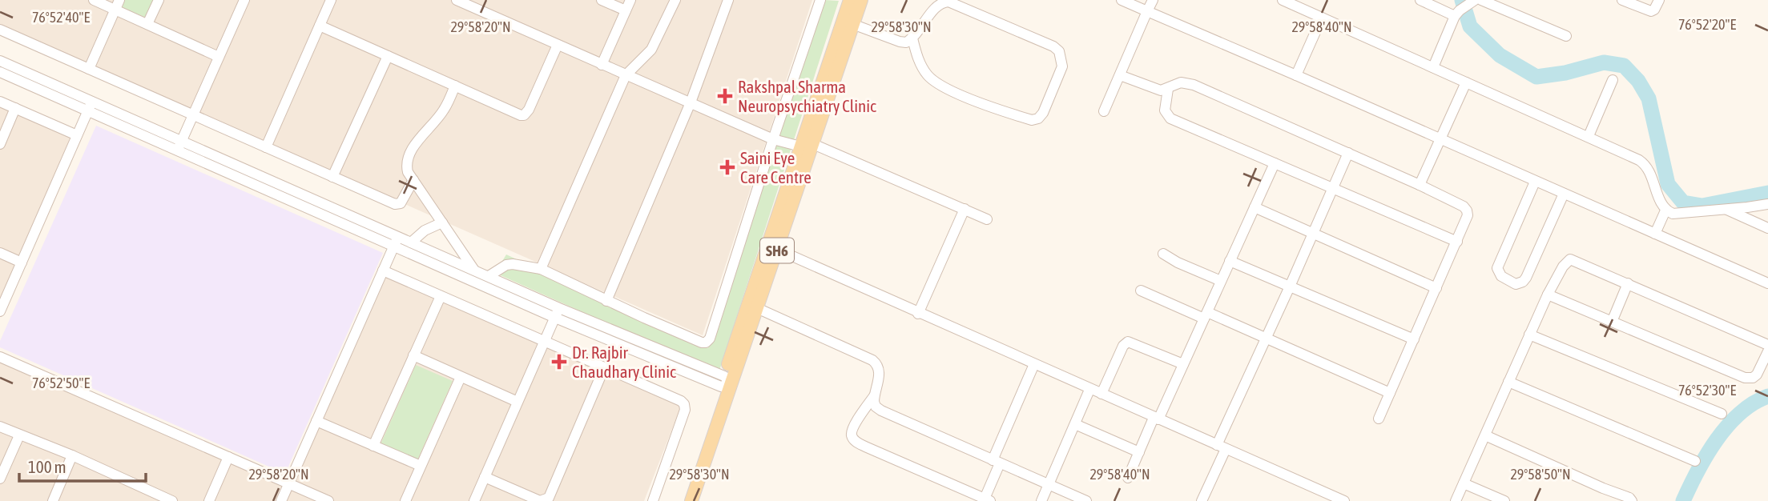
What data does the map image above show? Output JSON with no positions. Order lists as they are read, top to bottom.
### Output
{
  "streets": {
    "main road": ["SH6"]
  },
  "places": {
    "health": ["Rakshpal Sharma Neuropsychiatry Clinic", "Saini Eye Care Centre", "Dr. Rajbir Chaudhary Clinic"]
  },
  "scale_bar": "100 m",
  "coordinates": [
    "76°52'40\"E",
    "76°52'20\"E",
    "29°58'20\"N",
    "29°58'30\"N",
    "29°58'40\"N",
    "76°52'50\"E",
    "76°52'30\"E",
    "29°58'50\"N"
  ]
}
